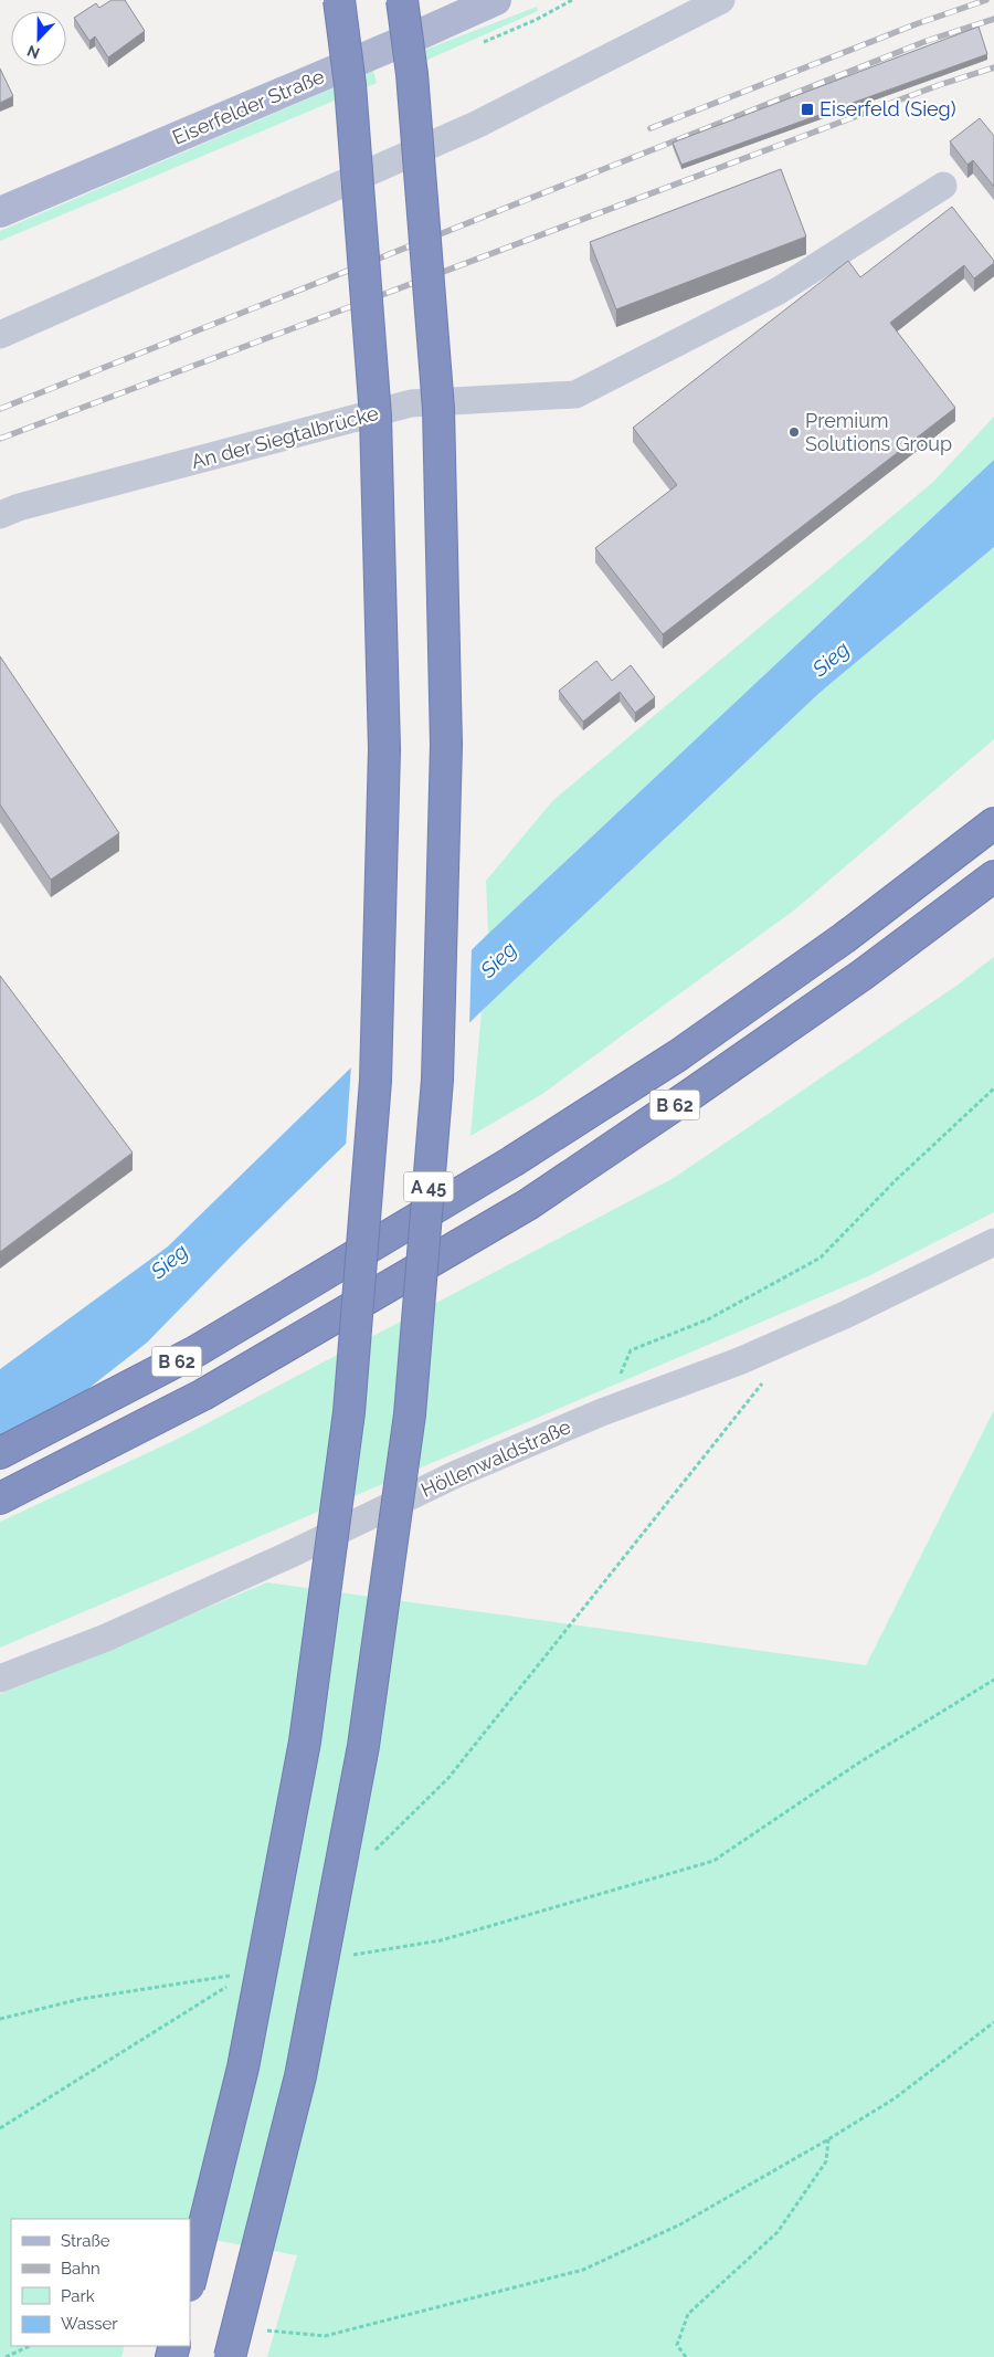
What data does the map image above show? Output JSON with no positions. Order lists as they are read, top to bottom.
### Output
{
  "streets": {
    "highway": ["B 62", "A 45"],
    "main road": ["Eiserfelder Straße"],
    "street": ["An der Siegtalbrücke", "Höllenwaldstraße"]
  },
  "water": ["Sieg"],
  "places": {
    "transit": ["Eiserfeld (Sieg)"],
    "other": ["Premium Solutions Group"]
  },
  "legend": [
    "Straße",
    "Bahn",
    "Park",
    "Wasser"
  ],
  "north": "bottom"
}
